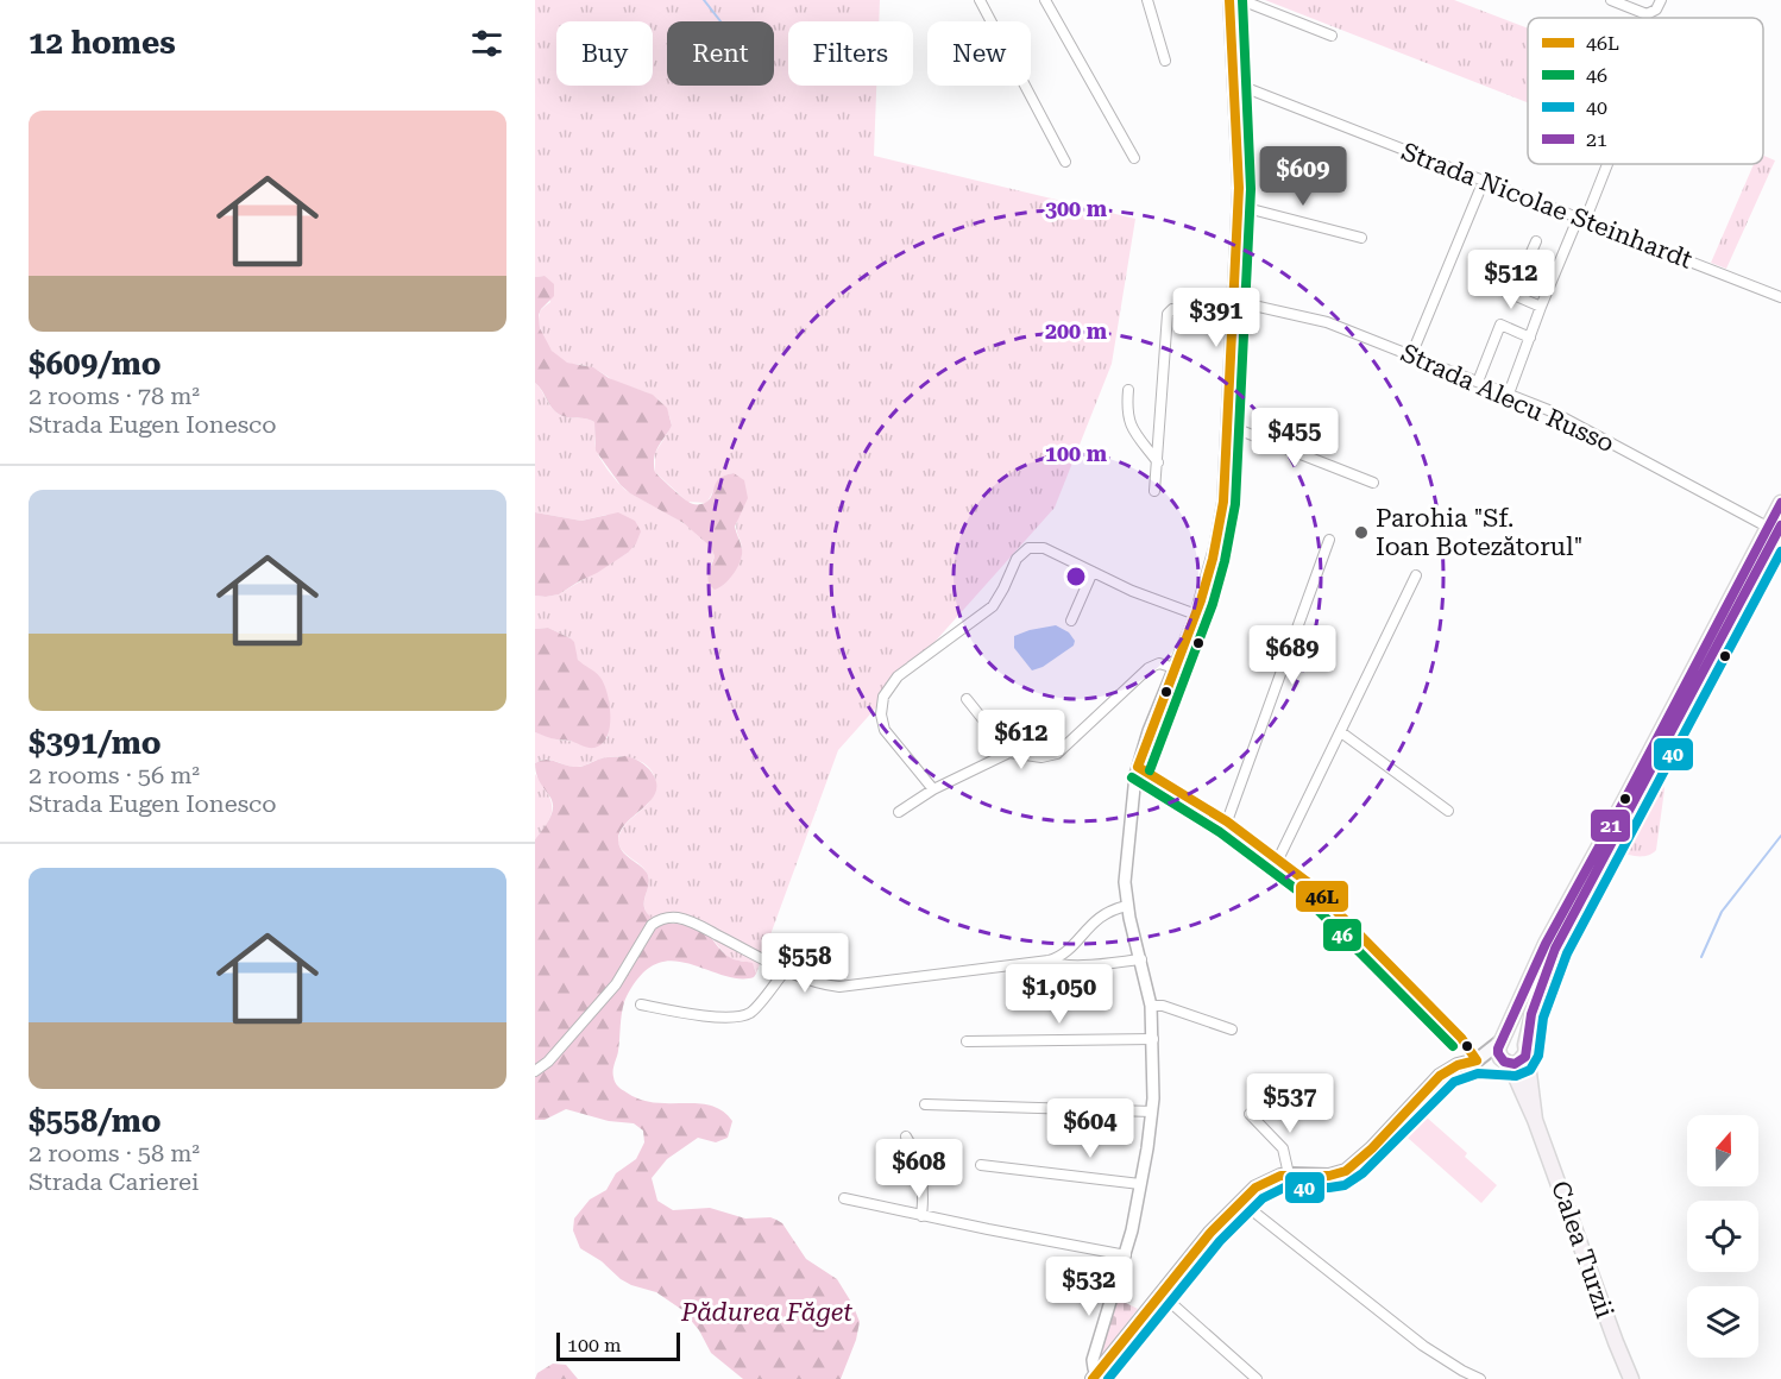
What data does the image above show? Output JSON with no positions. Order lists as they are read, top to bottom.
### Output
{
  "streets": {
    "main road": ["Calea Turzii"],
    "street": ["Strada Nicolae Steinhardt", "Strada Alecu Russo"]
  },
  "crossings": [
    ["Strada Alecu Russo", "Calea Turzii"]
  ],
  "parks": ["Pădurea Făget"],
  "places": ["Parohia \"Sf. Ioan Botezătorul\""],
  "lines": [
    "transit line 46L",
    "transit line 46",
    "transit line 21",
    "transit line 40"
  ],
  "legend": [
    "46L",
    "46",
    "40",
    "21"
  ],
  "scale_bar": "100 m",
  "north": "top",
  "page": {
    "heading": "12 homes",
    "chip": [
      "Buy",
      "Rent",
      "Filters",
      "New"
    ],
    "list": [
      {
        "name": "$609/mo",
        "note": "2 rooms · 78 m² · Strada Eugen Ionesco"
      },
      {
        "name": "$391/mo",
        "note": "2 rooms · 56 m² · Strada Eugen Ionesco"
      },
      {
        "name": "$558/mo",
        "note": "2 rooms · 58 m² · Strada Carierei"
      }
    ],
    "price": [
      "$609",
      "$512",
      "$391",
      "$455",
      "$689",
      "$612",
      "$558",
      "$1,050",
      "$537",
      "$604",
      "$608",
      "$532"
    ],
    "scale": "100 m"
  },
  "rings": ["300 m", "200 m", "100 m"]
}
